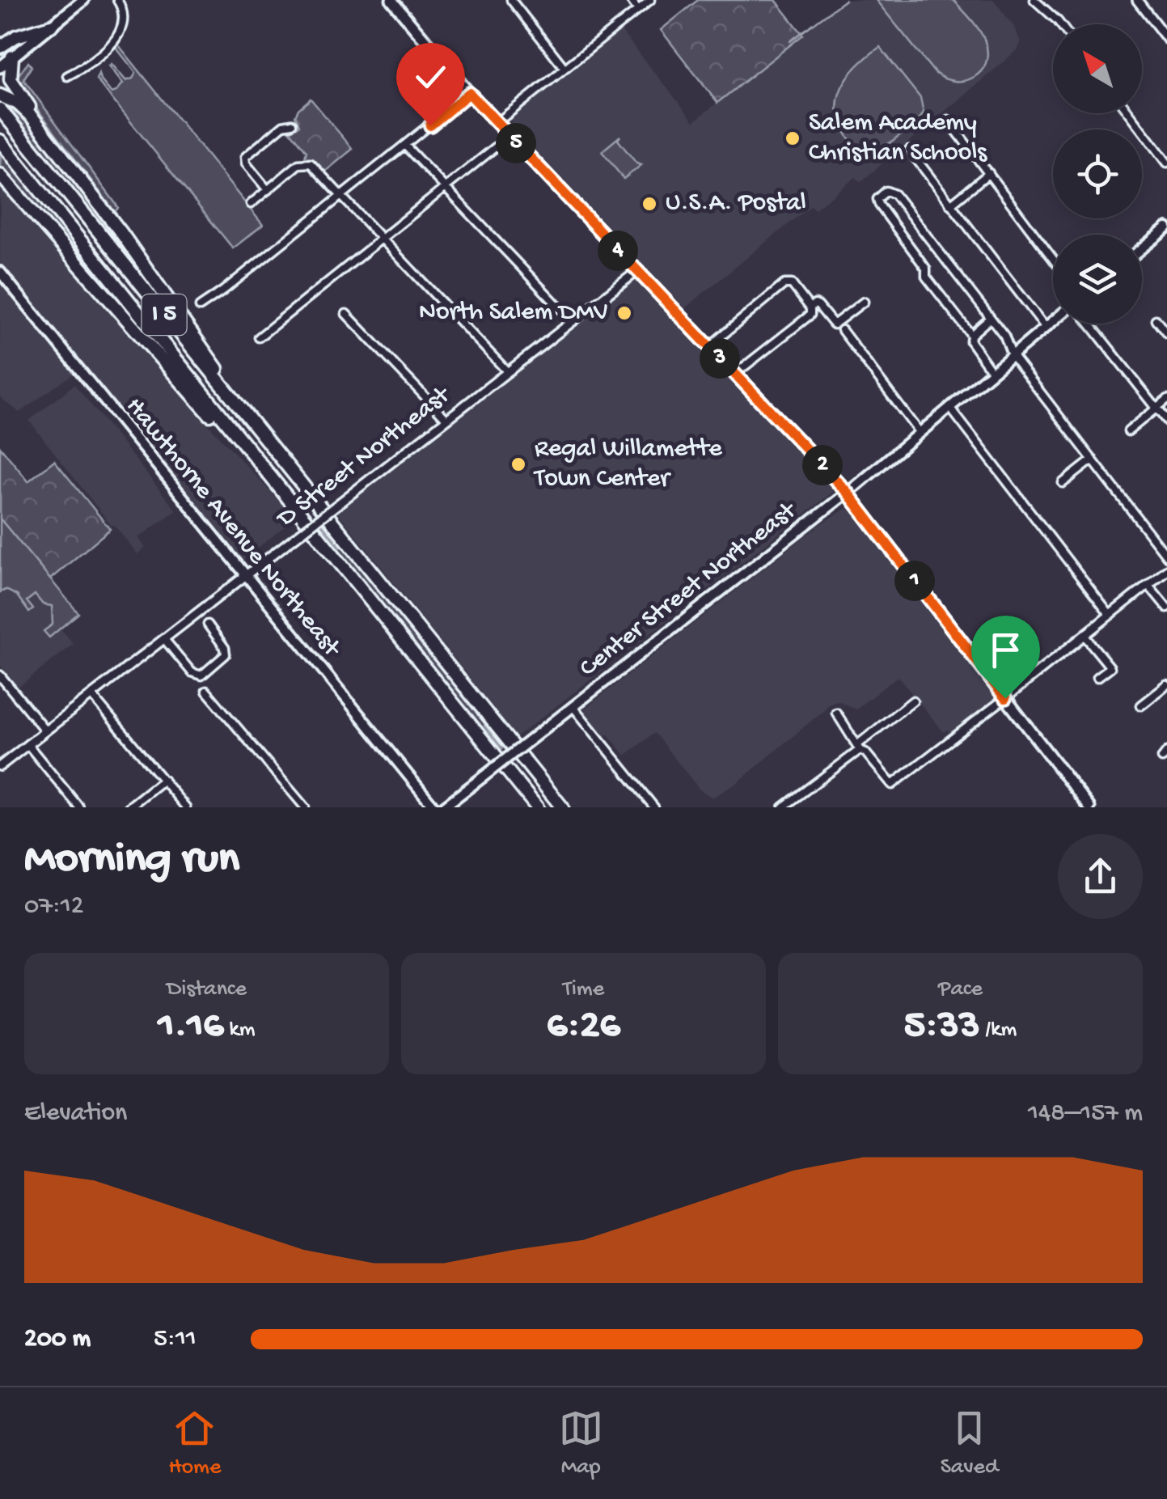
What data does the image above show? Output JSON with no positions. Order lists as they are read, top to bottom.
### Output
{
  "streets": {
    "highway": ["I 5"],
    "main road": ["Hawthorne Avenue Northeast", "Center Street Northeast"],
    "street": ["D Street Northeast"]
  },
  "crossings": [
    ["D Street Northeast", "Hawthorne Avenue Northeast"]
  ],
  "places": [
    "Salem Academy Christian Schools",
    "U.S.A. Postal",
    "North Salem DMV",
    "Regal Willamette Town Center"
  ],
  "north": "top left",
  "page": {
    "pins": [
      "5",
      "4",
      "3",
      "2",
      "1"
    ],
    "heading": ["Morning run", "07:12"],
    "stats": [
      ["Distance", "1.16 km"],
      ["Time", "6:26"],
      ["Pace", "5:33 /km"]
    ],
    "chart": ["Elevation", "148–157 m"],
    "list": [
      {
        "name": "200 m",
        "note": "5:11"
      }
    ],
    "tabs": ["Home", "Map", "Saved"]
  }
}
